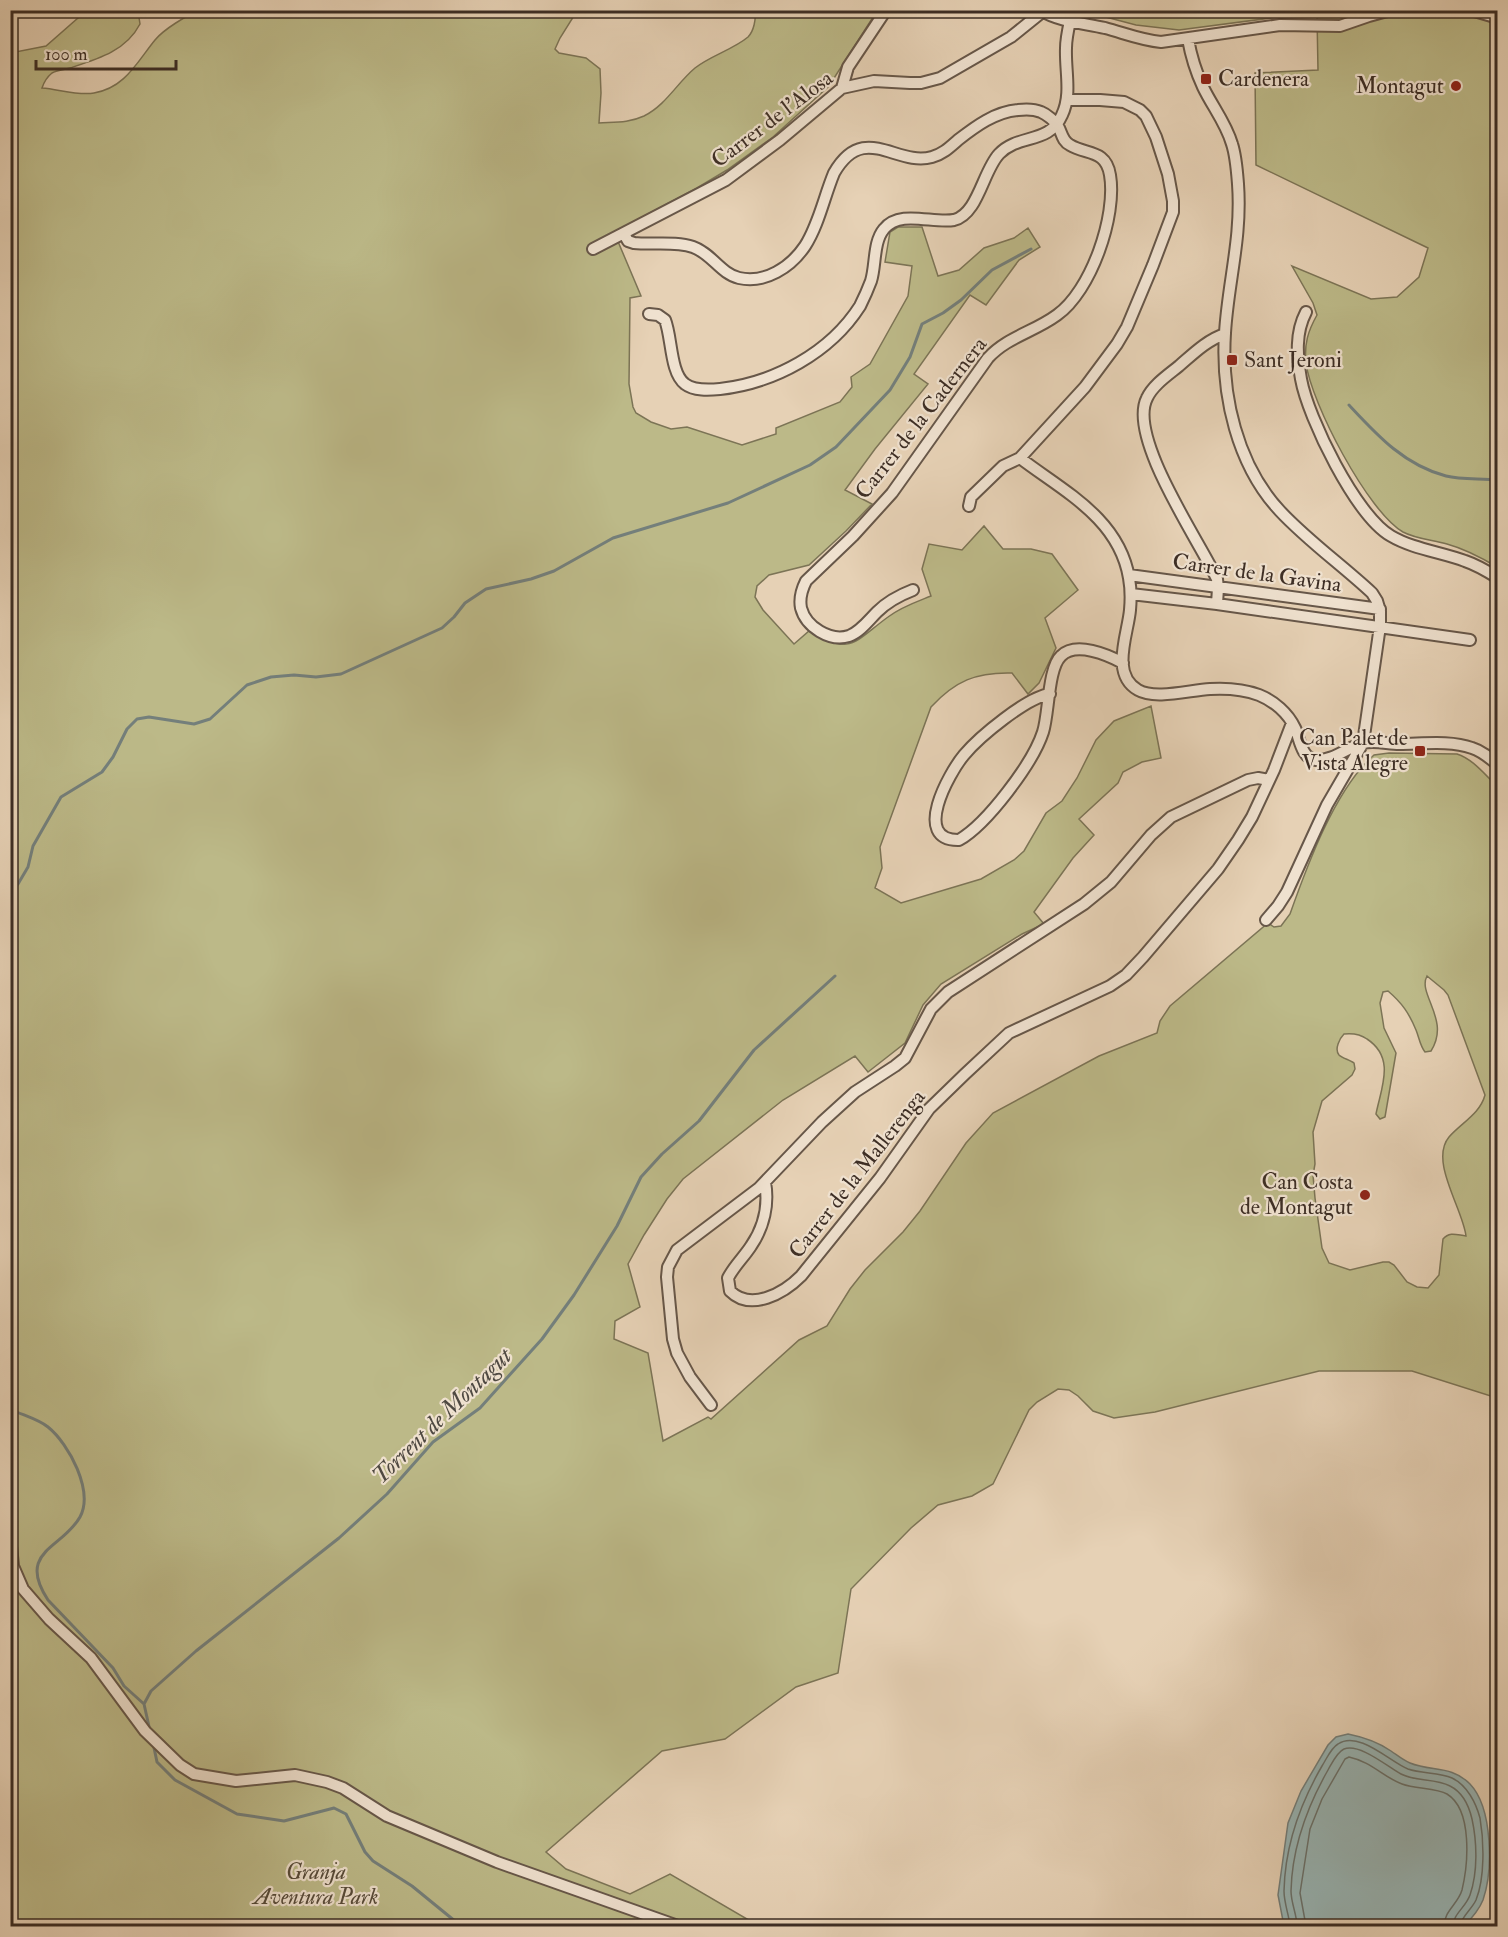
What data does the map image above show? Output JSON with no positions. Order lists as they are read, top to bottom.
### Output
{
  "streets": {
    "street": [
      "Carrer de l'Alosa",
      "Carrer de la Cadernera",
      "Carrer de la Gavina",
      "Carrer de la Mallerenga"
    ]
  },
  "water": ["Torrent de Montagut"],
  "parks": ["Granja Aventura Park"],
  "places": {
    "transit": ["Cardenera", "Sant Jeroni", "Can Palet de Vista Alegre"],
    "other": ["Montagut", "Can Costa de Montagut"]
  },
  "scale_bar": "100 m"
}
